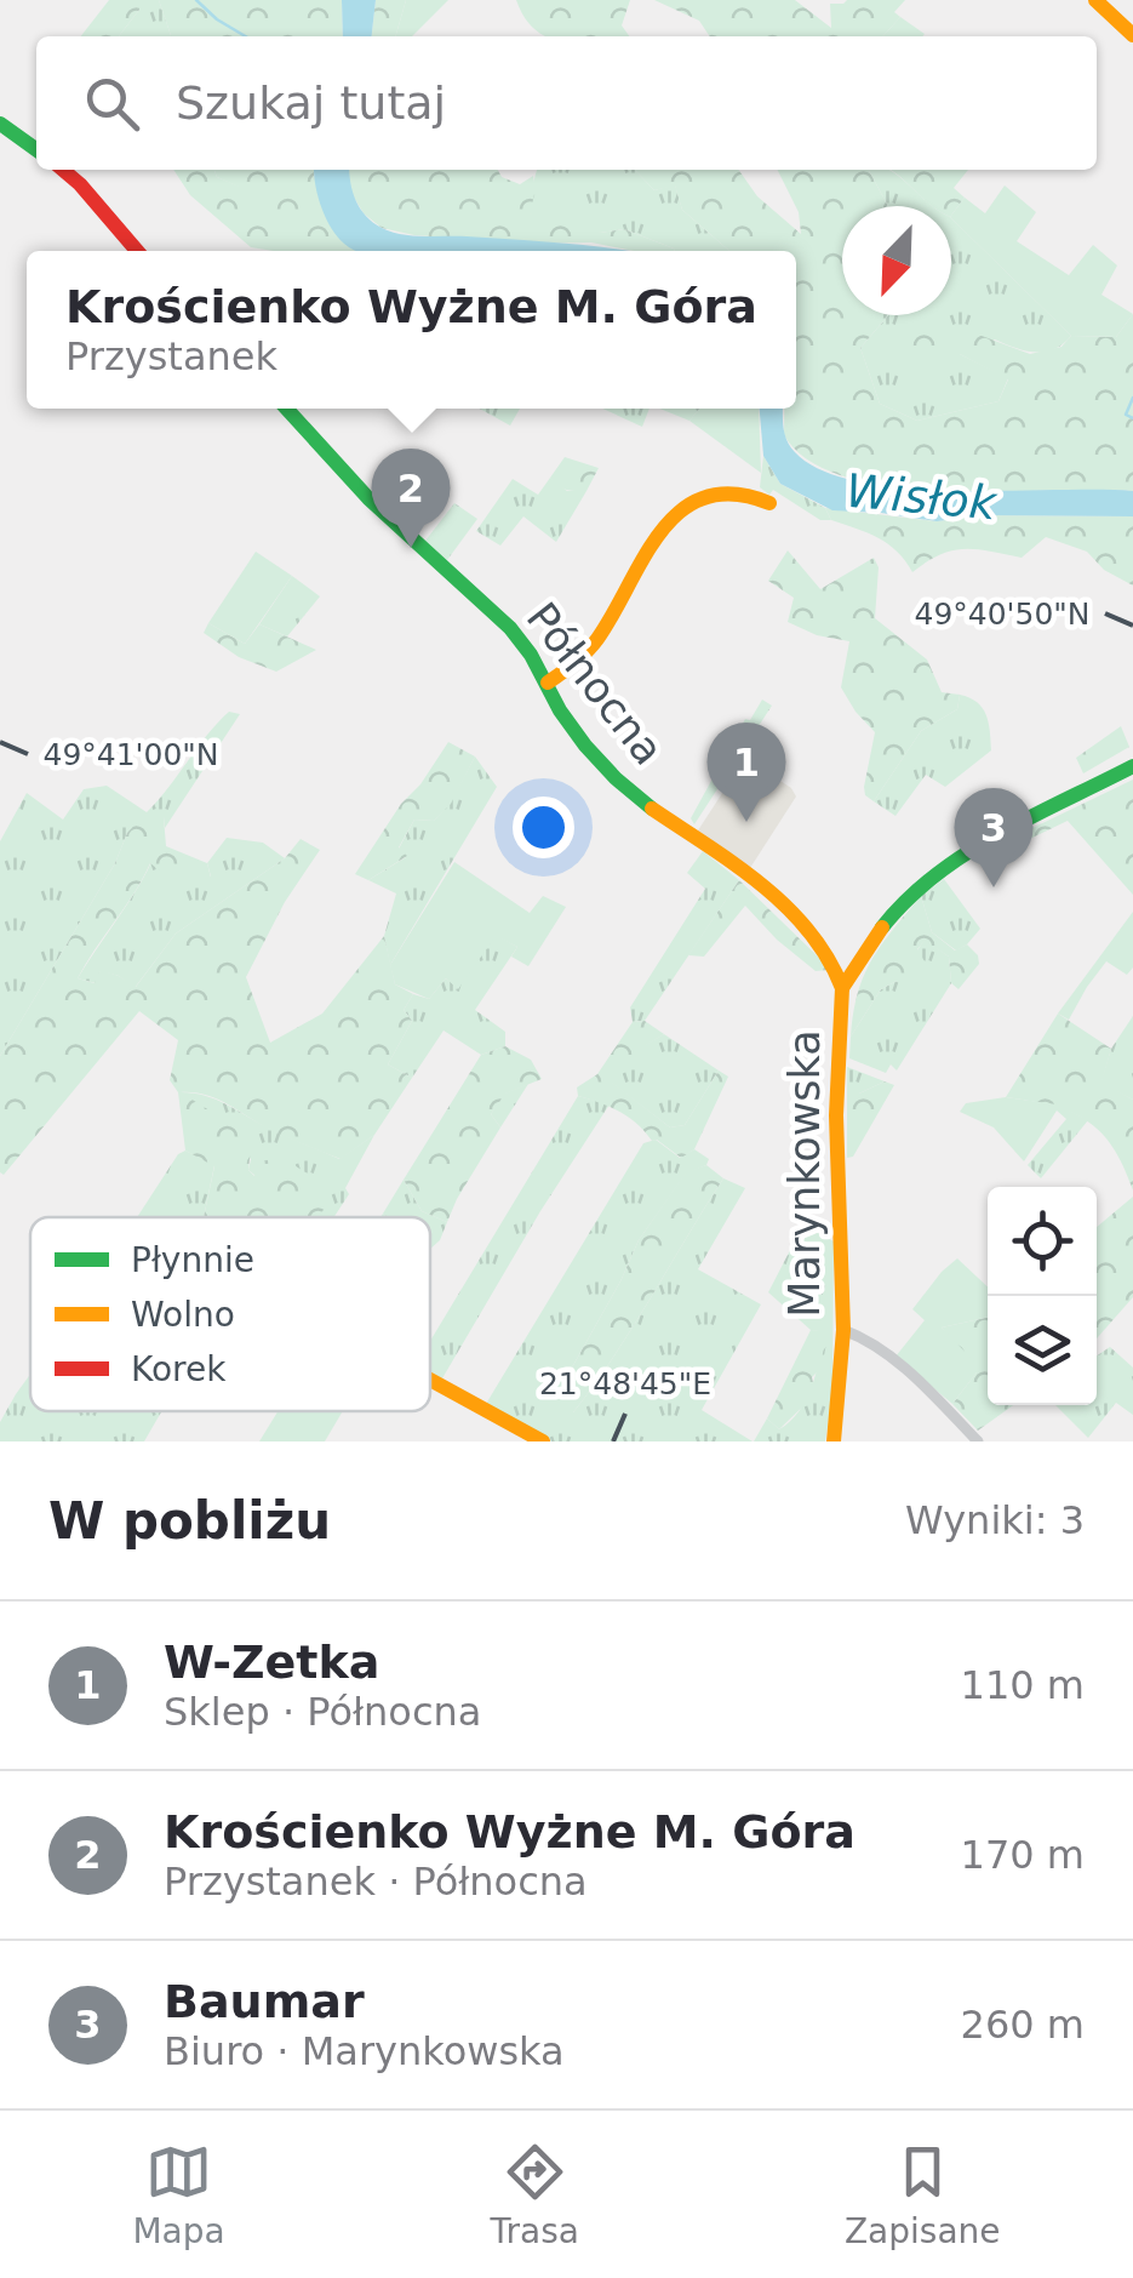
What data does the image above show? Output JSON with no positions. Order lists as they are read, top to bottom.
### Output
{
  "streets": {
    "street": ["Północna", "Marynkowska"]
  },
  "crossings": [
    ["Północna", "Marynkowska"]
  ],
  "water": ["Wisłok"],
  "legend": ["Płynnie", "Wolno", "Korek"],
  "north": "bottom left",
  "page": {
    "search": "Szukaj tutaj",
    "popup": ["Krościenko Wyżne M. Góra", "Przystanek"],
    "pins": ["2", "1", "3"],
    "heading": ["W pobliżu", "Wyniki: 3"],
    "list": [
      {
        "mark": "1",
        "name": "W-Zetka",
        "note": "Sklep · Północna",
        "value": "110 m"
      },
      {
        "mark": "2",
        "name": "Krościenko Wyżne M. Góra",
        "note": "Przystanek · Północna",
        "value": "170 m"
      },
      {
        "mark": "3",
        "name": "Baumar",
        "note": "Biuro · Marynkowska",
        "value": "260 m"
      }
    ],
    "nav": ["Mapa", "Trasa", "Zapisane"]
  },
  "coordinates": ["49°40'50\"N", "49°41'00\"N", "21°48'45\"E"]
}
